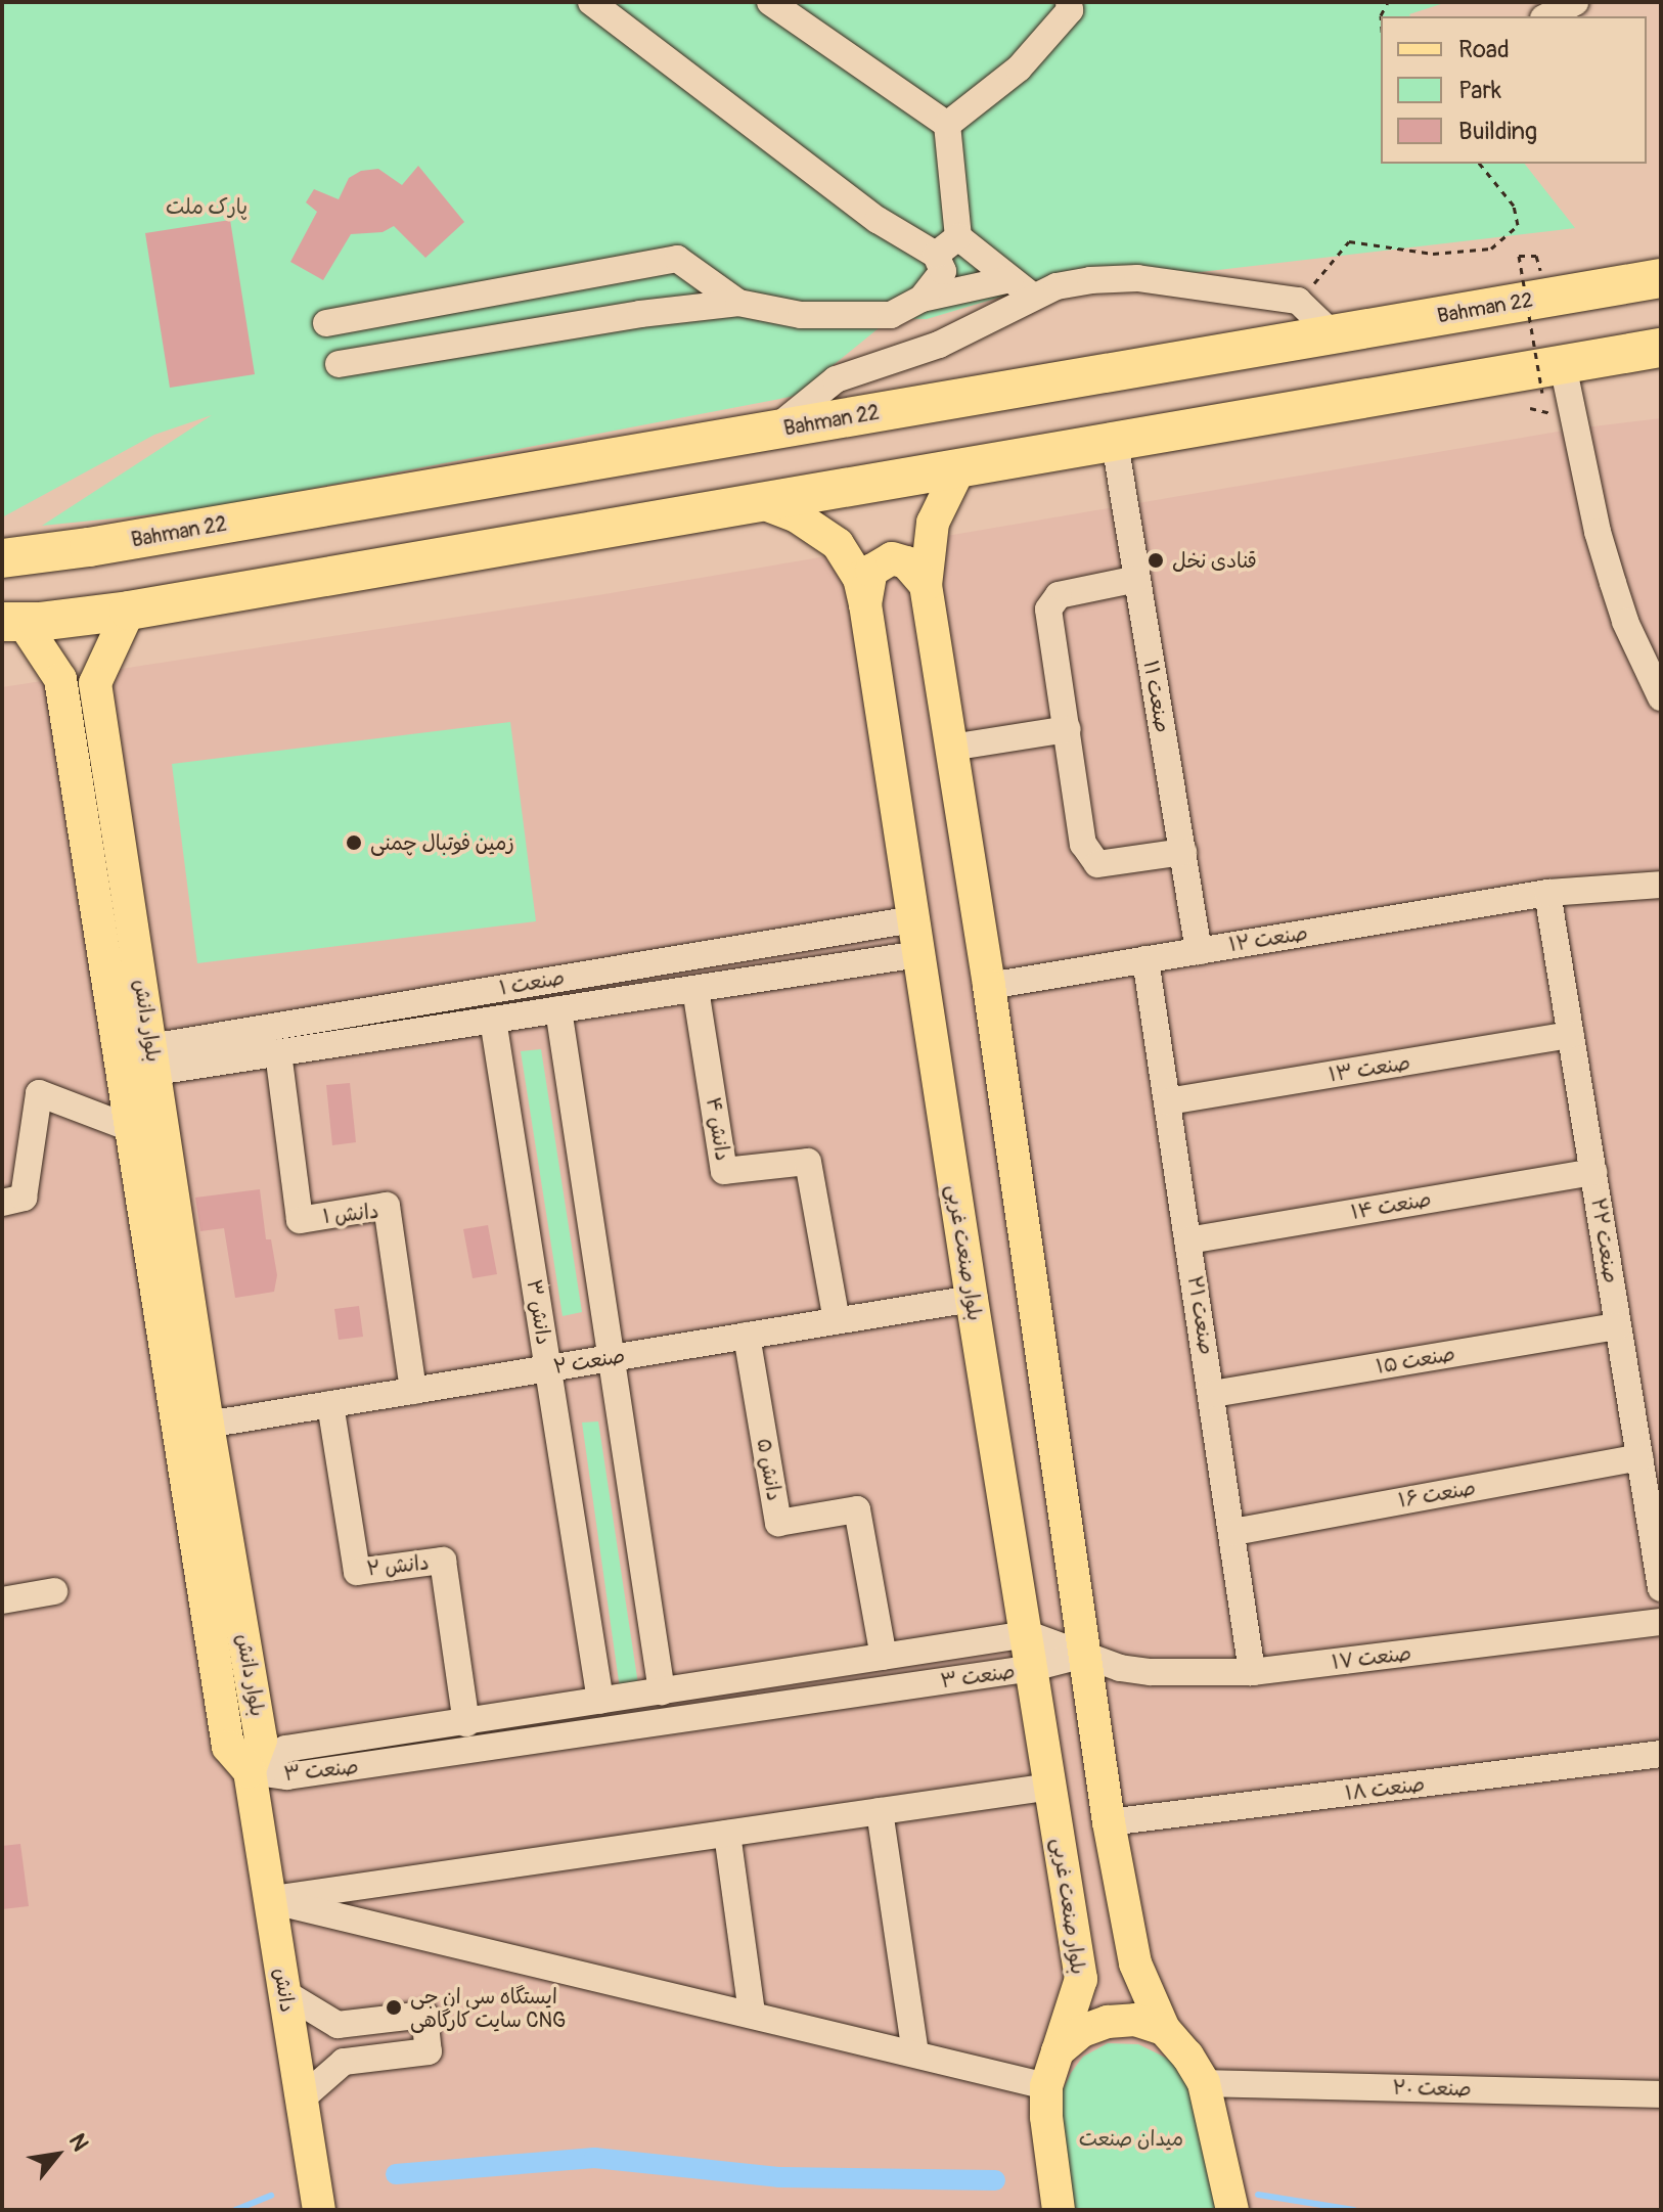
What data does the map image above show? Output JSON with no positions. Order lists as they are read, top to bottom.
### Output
{
  "streets": {
    "highway": ["Bahman 22"],
    "main road": ["بلوار دانش", "بلوار صنعت غربی", "دانش"],
    "street": [
      "صنعت ۱۱",
      "صنعت ۱۲",
      "صنعت ۱",
      "صنعت ۱۳",
      "دانش ۴",
      "صنعت ۱۴",
      "دانش ۱",
      "صنعت ۲۲",
      "دانش ۳",
      "صنعت ۲۱",
      "صنعت ۱۵",
      "صنعت ۲",
      "دانش ۵",
      "صنعت ۱۶",
      "دانش ۲",
      "صنعت ۱۷",
      "صنعت ۳",
      "صنعت ۱۸",
      "صنعت ۲۰"
    ]
  },
  "crossings": [
    ["صنعت ۱۱", "صنعت ۱۲"],
    ["صنعت ۱۲", "صنعت ۲۲"],
    ["صنعت ۱۲", "صنعت ۲۱"],
    ["صنعت ۱", "بلوار دانش"],
    ["صنعت ۱", "دانش ۴"],
    ["صنعت ۱", "دانش ۱"],
    ["صنعت ۱", "بلوار صنعت غربی"],
    ["صنعت ۱", "دانش ۳"],
    ["بلوار دانش", "صنعت ۲"],
    ["بلوار دانش", "صنعت ۳"],
    ["بلوار دانش", "دانش"],
    ["صنعت ۱۳", "صنعت ۲۲"],
    ["صنعت ۱۳", "صنعت ۲۱"],
    ["دانش ۴", "صنعت ۲"],
    ["صنعت ۱۴", "صنعت ۲۲"],
    ["صنعت ۱۴", "صنعت ۲۱"],
    ["دانش ۱", "صنعت ۲"],
    ["صنعت ۲۲", "صنعت ۱۵"],
    ["صنعت ۲۲", "صنعت ۱۶"],
    ["بلوار صنعت غربی", "صنعت ۲"],
    ["بلوار صنعت غربی", "صنعت ۱۷"],
    ["بلوار صنعت غربی", "صنعت ۳"],
    ["دانش ۳", "صنعت ۲"],
    ["دانش ۳", "صنعت ۳"],
    ["صنعت ۲۱", "صنعت ۱۵"],
    ["صنعت ۲۱", "صنعت ۱۶"],
    ["صنعت ۲۱", "صنعت ۱۷"],
    ["صنعت ۲", "دانش ۵"],
    ["صنعت ۲", "دانش ۲"],
    ["دانش ۵", "صنعت ۳"],
    ["دانش ۲", "صنعت ۳"],
    ["صنعت ۱۷", "صنعت ۳"],
    ["صنعت ۳", "دانش"]
  ],
  "parks": ["پارک ملت", "میدان صنعت"],
  "places": ["قنادی نخل", "زمین فوتبال چمنی", "ایستگاه سی ان جی سایت کارگاهی CNG"],
  "legend": ["Road", "Park", "Building"],
  "north": "top right"
}
